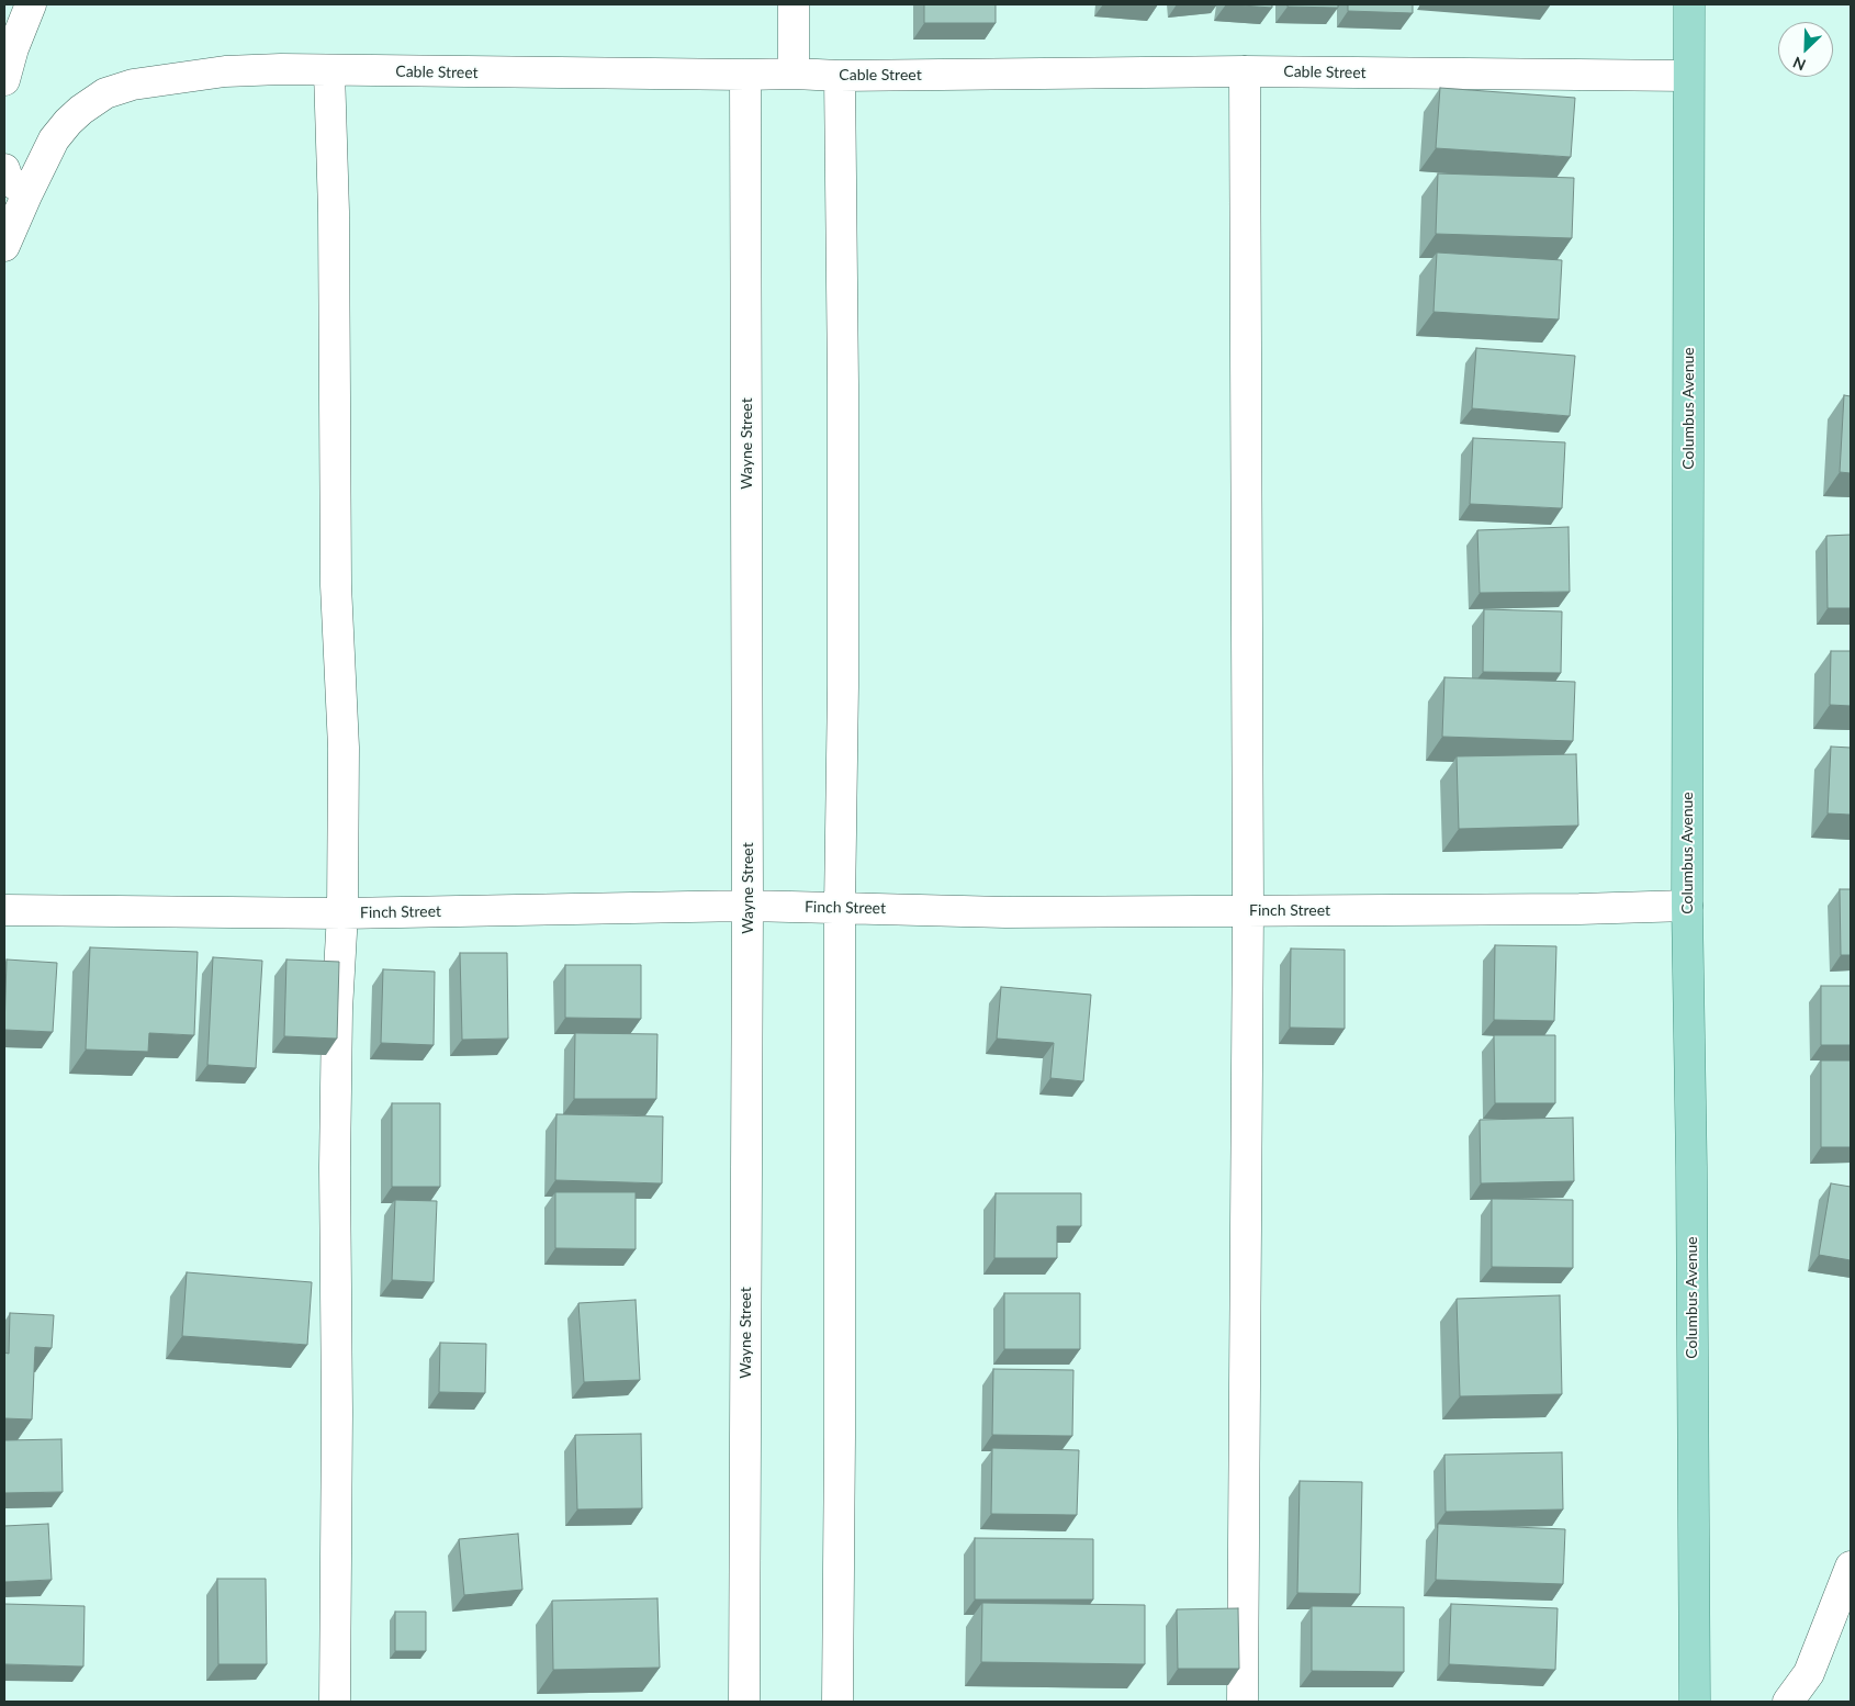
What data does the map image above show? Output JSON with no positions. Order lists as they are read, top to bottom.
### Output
{
  "streets": {
    "main road": ["Columbus Avenue"],
    "street": ["Cable Street", "Wayne Street", "Finch Street"]
  },
  "crossings": [
    ["Cable Street", "Columbus Avenue"],
    ["Cable Street", "Wayne Street"],
    ["Columbus Avenue", "Finch Street"],
    ["Wayne Street", "Finch Street"]
  ],
  "north": "bottom left"
}
